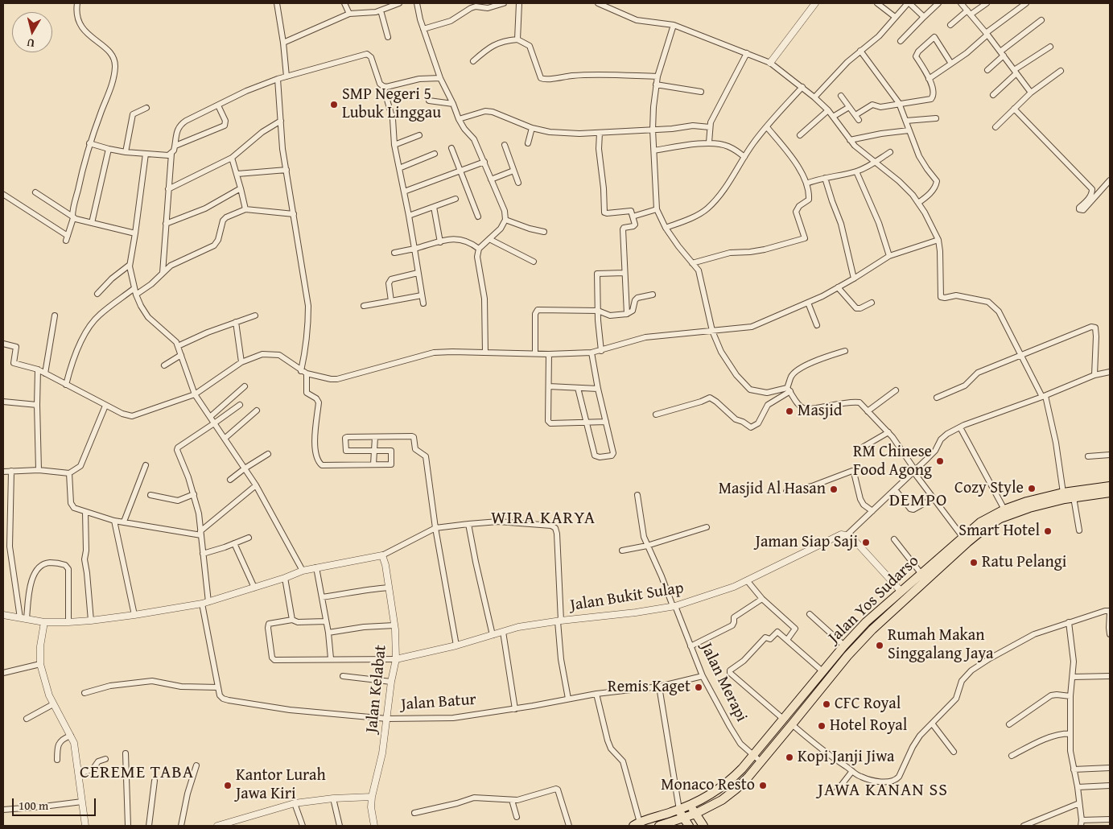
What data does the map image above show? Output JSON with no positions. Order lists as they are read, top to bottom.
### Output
{
  "streets": {
    "highway": ["Jalan Yos Sudarso"],
    "street": [
      "Jalan Bukit Sulap",
      "Jalan Merapi",
      "Jalan Kelabat",
      "Jalan Batur"
    ]
  },
  "crossings": [
    ["Jalan Bukit Sulap", "Jalan Merapi"],
    ["Jalan Bukit Sulap", "Jalan Kelabat"],
    ["Jalan Yos Sudarso", "Jalan Merapi"],
    ["Jalan Merapi", "Jalan Batur"],
    ["Jalan Kelabat", "Jalan Batur"]
  ],
  "districts": [
    "DEMPO",
    "WIRA KARYA",
    "CEREME TABA",
    "JAWA KANAN SS"
  ],
  "places": [
    "SMP Negeri 5 Lubuk Linggau",
    "Masjid",
    "RM Chinese Food Agong",
    "Cozy Style",
    "Masjid Al Hasan",
    "Smart Hotel",
    "Jaman Siap Saji",
    "Ratu Pelangi",
    "Rumah Makan Singgalang Jaya",
    "Remis Kaget",
    "CFC Royal",
    "Hotel Royal",
    "Kopi Janji Jiwa",
    "Kantor Lurah Jawa Kiri",
    "Monaco Resto"
  ],
  "scale_bar": "100 m",
  "north": "bottom"
}
